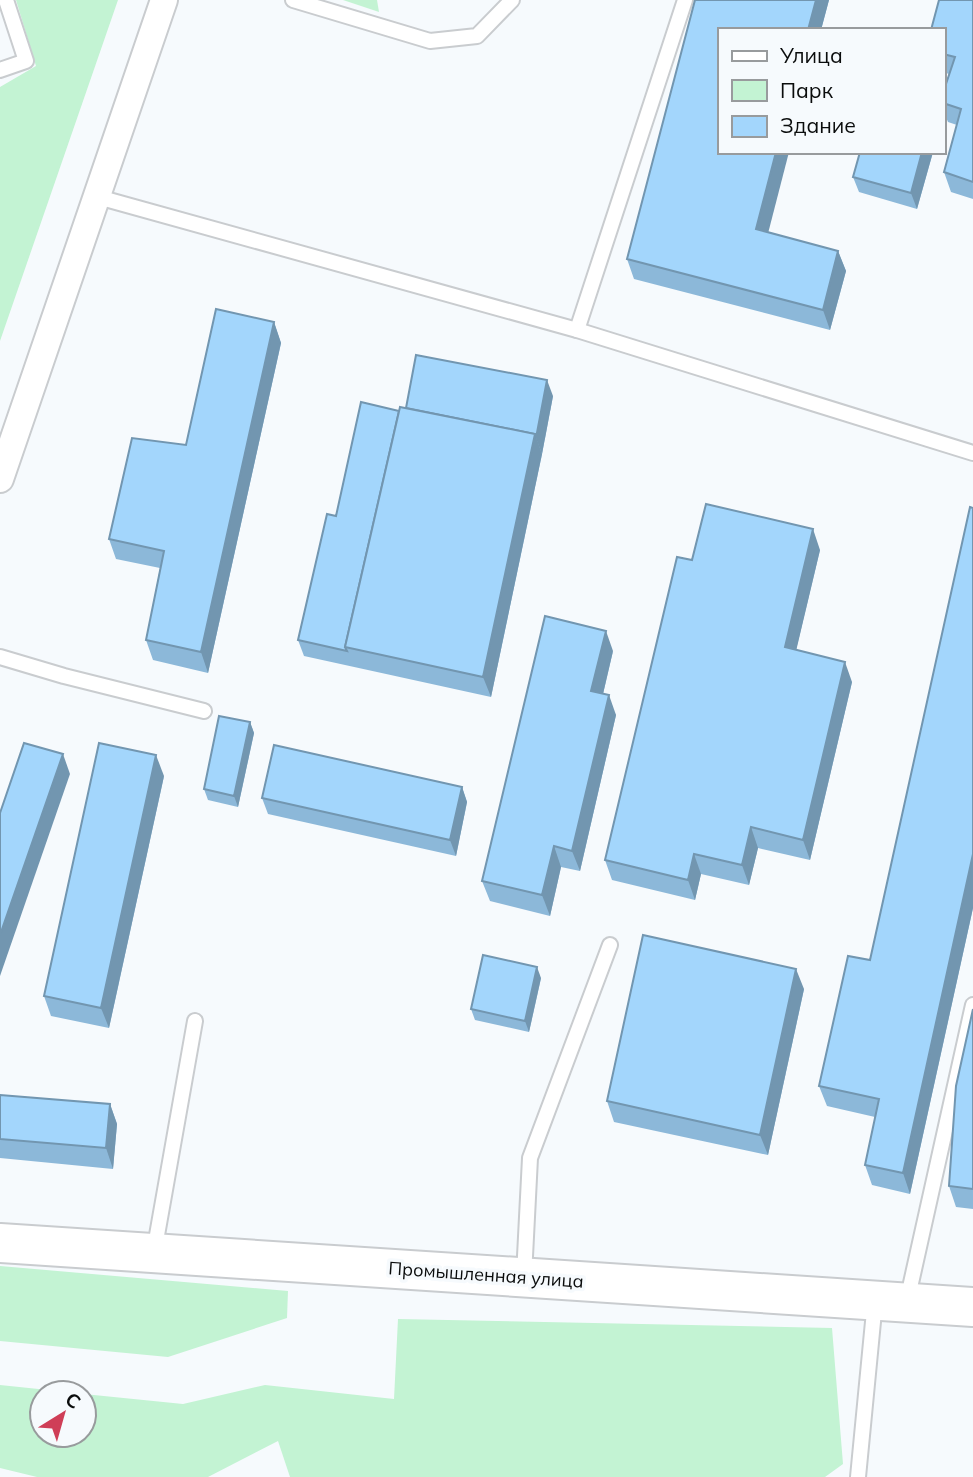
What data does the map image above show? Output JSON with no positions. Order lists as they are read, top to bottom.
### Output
{
  "streets": {
    "street": ["Промышленная улица"]
  },
  "legend": ["Улица", "Парк", "Здание"],
  "north": "top right"
}
